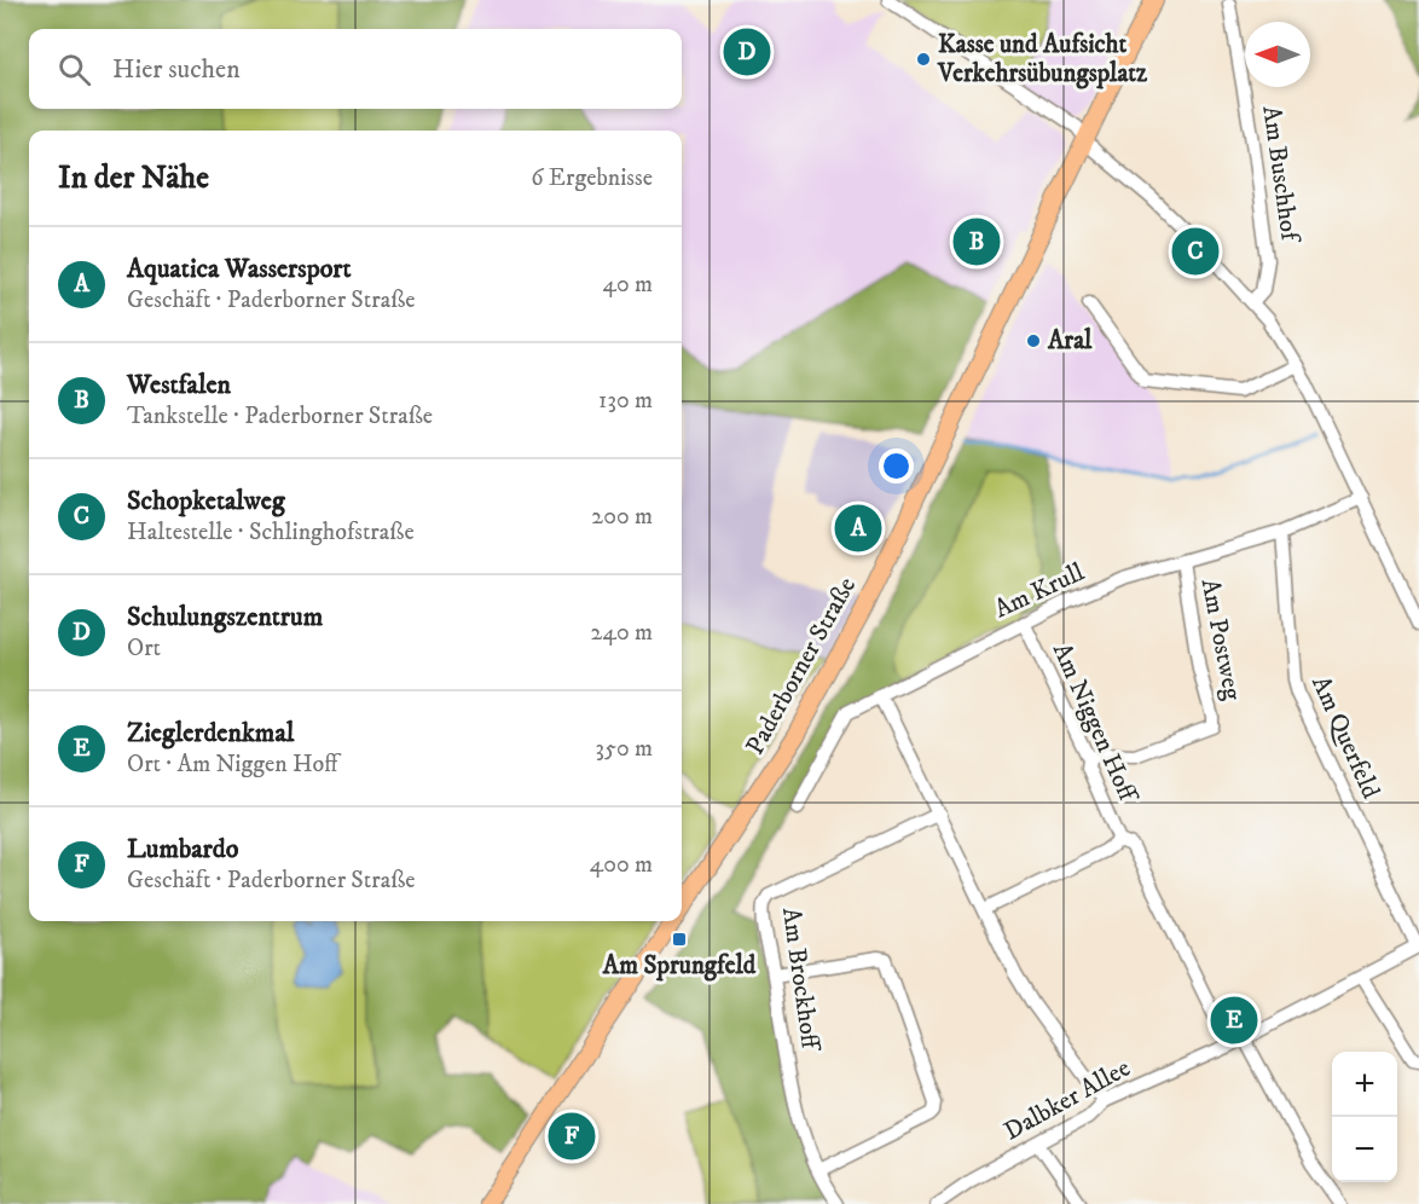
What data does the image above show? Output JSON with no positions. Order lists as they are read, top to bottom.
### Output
{
  "streets": {
    "main road": ["Paderborner Straße"],
    "street": [
      "Am Buschhof",
      "Am Krull",
      "Am Postweg",
      "Am Niggen Hoff",
      "Am Querfeld",
      "Am Brockhoff",
      "Dalbker Allee"
    ]
  },
  "crossings": [
    ["Am Krull", "Am Postweg"],
    ["Am Krull", "Am Niggen Hoff"],
    ["Am Krull", "Am Querfeld"],
    ["Am Postweg", "Am Niggen Hoff"],
    ["Am Niggen Hoff", "Dalbker Allee"],
    ["Am Querfeld", "Dalbker Allee"]
  ],
  "places": {
    "other": ["Kasse und Aufsicht Verkehrsübungsplatz", "Aral"],
    "transit": ["Am Sprungfeld"]
  },
  "north": "left",
  "page": {
    "pins": [
      "D",
      "B",
      "C",
      "A",
      "E",
      "F"
    ],
    "search": "Hier suchen",
    "heading": ["In der Nähe", "6 Ergebnisse"],
    "list": [
      {
        "mark": "A",
        "name": "Aquatica Wassersport",
        "note": "Geschäft · Paderborner Straße",
        "value": "40 m"
      },
      {
        "mark": "B",
        "name": "Westfalen",
        "note": "Tankstelle · Paderborner Straße",
        "value": "130 m"
      },
      {
        "mark": "C",
        "name": "Schopketalweg",
        "note": "Haltestelle · Schlinghofstraße",
        "value": "200 m"
      },
      {
        "mark": "D",
        "name": "Schulungszentrum",
        "note": "Ort",
        "value": "240 m"
      },
      {
        "mark": "E",
        "name": "Zieglerdenkmal",
        "note": "Ort · Am Niggen Hoff",
        "value": "350 m"
      },
      {
        "mark": "F",
        "name": "Lumbardo",
        "note": "Geschäft · Paderborner Straße",
        "value": "400 m"
      }
    ],
    "map_buttons": ["+", "−"]
  }
}
